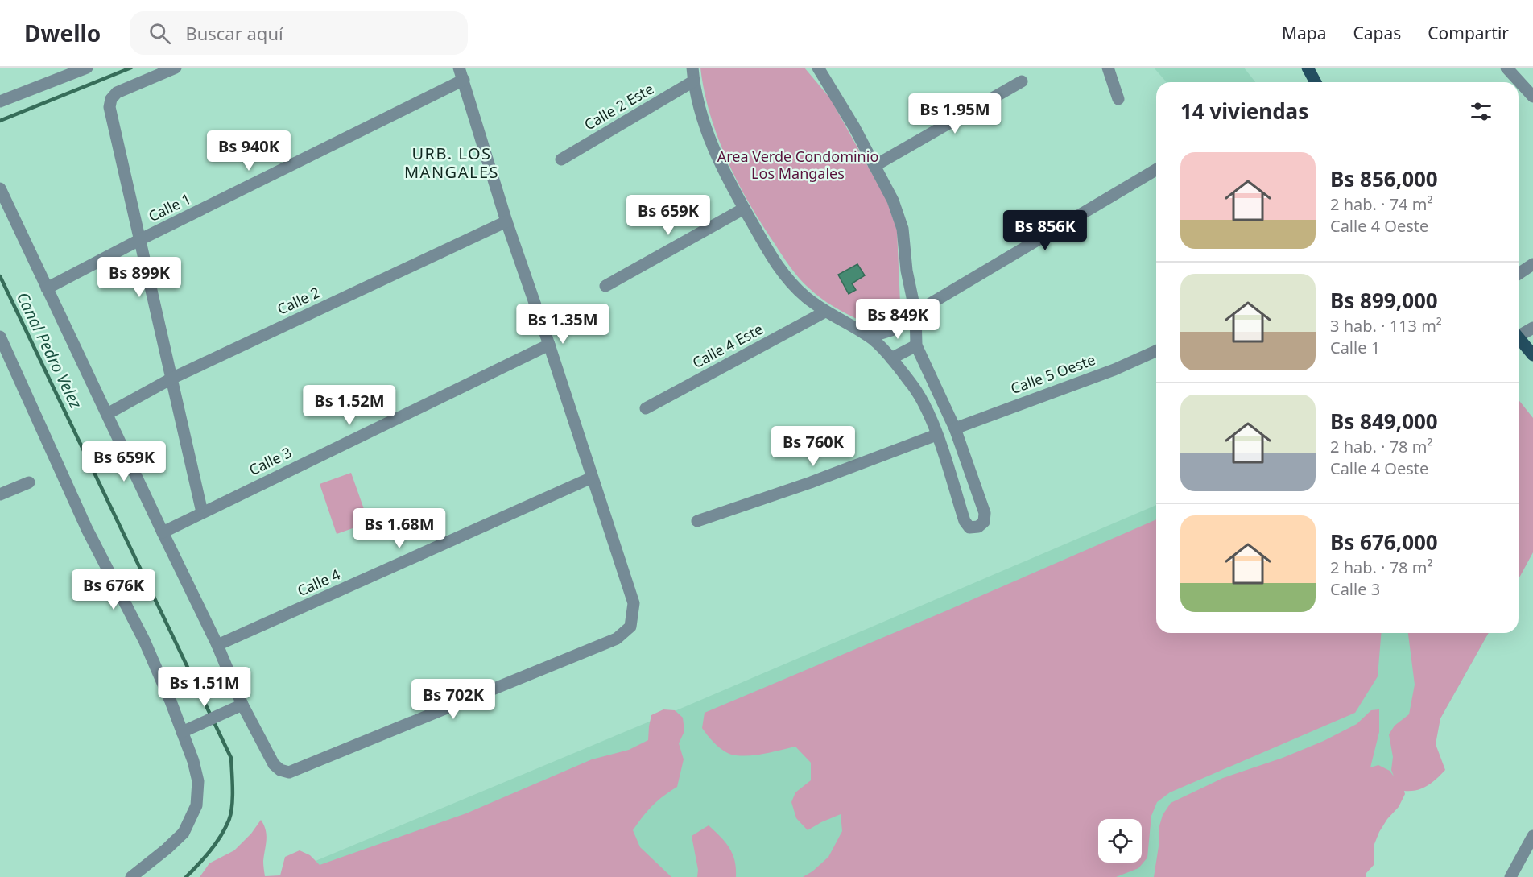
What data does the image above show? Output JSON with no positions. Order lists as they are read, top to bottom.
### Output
{
  "streets": {
    "street": [
      "Calle 2 Este",
      "Calle 1",
      "Calle 2",
      "Calle 4 Este",
      "Calle 5 Oeste",
      "Calle 3",
      "Calle 4"
    ]
  },
  "districts": ["URB. LOS MANGALES"],
  "water": ["Canal Pedro Velez"],
  "parks": ["Area Verde Condominio Los Mangales"],
  "page": {
    "header": "Dwello",
    "search": "Buscar aquí",
    "nav": ["Mapa", "Capas", "Compartir"],
    "heading": "14 viviendas",
    "price": [
      "Bs 1.95M",
      "Bs 940K",
      "Bs 659K",
      "Bs 856K",
      "Bs 899K",
      "Bs 849K",
      "Bs 1.35M",
      "Bs 1.52M",
      "Bs 760K",
      "Bs 659K",
      "Bs 1.68M",
      "Bs 676K",
      "Bs 1.51M",
      "Bs 702K"
    ],
    "list": [
      {
        "name": "Bs 856,000",
        "note": "2 hab. · 74 m² · Calle 4 Oeste"
      },
      {
        "name": "Bs 899,000",
        "note": "3 hab. · 113 m² · Calle 1"
      },
      {
        "name": "Bs 849,000",
        "note": "2 hab. · 78 m² · Calle 4 Oeste"
      },
      {
        "name": "Bs 676,000",
        "note": "2 hab. · 78 m² · Calle 3"
      }
    ]
  }
}
